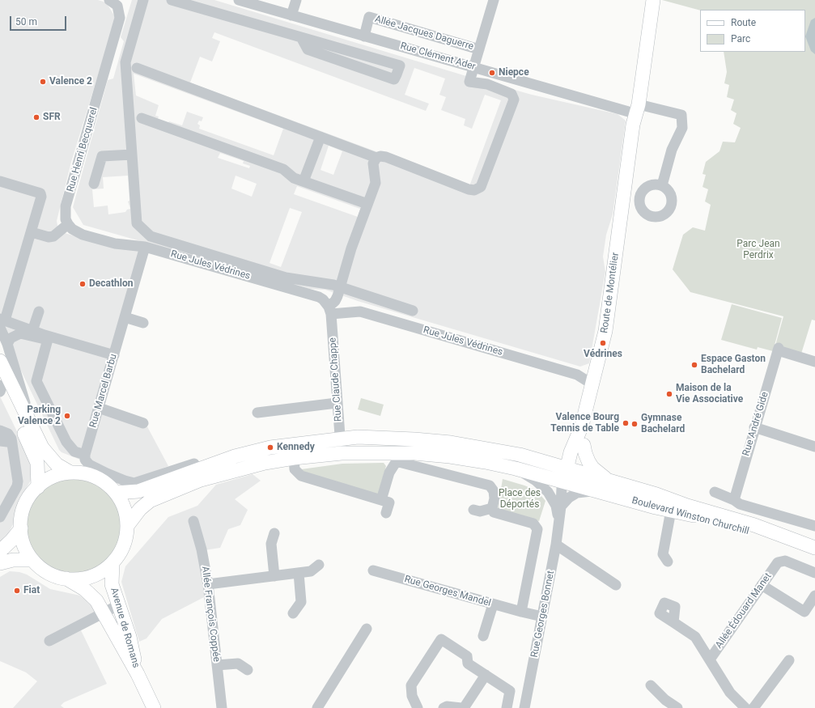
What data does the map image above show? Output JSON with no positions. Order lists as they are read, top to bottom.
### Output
{
  "streets": {
    "main road": ["Route de Montélier", "Boulevard Winston Churchill", "Avenue de Romans"],
    "street": [
      "Allée Jacques Daguerre",
      "Rue Clément Ader",
      "Rue Henri Becquerel",
      "Rue Jules Védrines",
      "Rue Claude Chappe",
      "Rue Marcel Barbu",
      "Rue André Gide",
      "Rue Georges Mandel",
      "Allée Édouard Manet",
      "Allée François Coppée",
      "Rue Georges Bonnet"
    ]
  },
  "crossings": [
    ["Allée Jacques Daguerre", "Rue Clément Ader"],
    ["Rue Clément Ader", "Route de Montélier"],
    ["Rue Jules Védrines", "Route de Montélier"],
    ["Rue Jules Védrines", "Rue Claude Chappe"],
    ["Rue Jules Védrines", "Rue Marcel Barbu"],
    ["Route de Montélier", "Boulevard Winston Churchill"],
    ["Route de Montélier", "Rue Georges Bonnet"],
    ["Boulevard Winston Churchill", "Rue Georges Bonnet"],
    ["Rue Georges Mandel", "Rue Georges Bonnet"]
  ],
  "parks": ["Parc Jean Perdrix", "Place des Déportés"],
  "places": [
    "Niepce",
    "Valence 2",
    "SFR",
    "Decathlon",
    "Védrines",
    "Espace Gaston Bachelard",
    "Maison de la Vie Associative",
    "Parking Valence 2",
    "Valence Bourg Tennis de Table",
    "Gymnase Bachelard",
    "Kennedy",
    "Fiat"
  ],
  "legend": ["Route", "Parc"],
  "scale_bar": "50 m"
}
